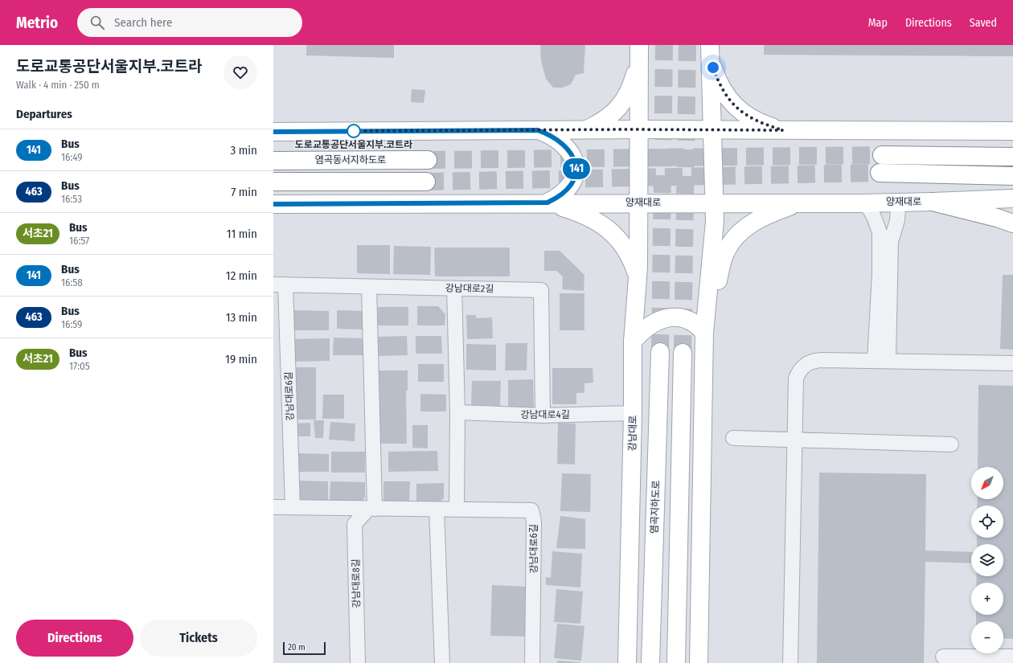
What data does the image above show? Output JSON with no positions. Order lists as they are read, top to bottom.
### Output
{
  "streets": {
    "main road": [
      "염곡동서지하도로",
      "양재대로",
      "강남대로",
      "염곡지하도로"
    ],
    "street": [
      "강남대로2길",
      "강남대로6길",
      "강남대로4길",
      "강남대로8길"
    ]
  },
  "crossings": [
    ["양재대로", "강남대로"],
    ["강남대로2길", "강남대로6길"],
    ["강남대로2길", "강남대로4길"],
    ["강남대로6길", "강남대로8길"],
    ["강남대로4길", "강남대로"]
  ],
  "places": ["도로교통공단서울지부.코트라"],
  "lines": ["bus line 141"],
  "scale_bar": "20 m",
  "north": "bottom left",
  "page": {
    "header": "Metrio",
    "search": "Search here",
    "nav": ["Map", "Directions", "Saved"],
    "heading": [
      ["도로교통공단서울지부.코트라", "Walk · 4 min · 250 m"],
      "Departures"
    ],
    "on_map": "141",
    "list": [
      {
        "mark": "141",
        "name": "Bus",
        "note": "16:49",
        "value": "3 min"
      },
      {
        "mark": "463",
        "name": "Bus",
        "note": "16:53",
        "value": "7 min"
      },
      {
        "mark": "서초21",
        "name": "Bus",
        "note": "16:57",
        "value": "11 min"
      },
      {
        "mark": "141",
        "name": "Bus",
        "note": "16:58",
        "value": "12 min"
      },
      {
        "mark": "463",
        "name": "Bus",
        "note": "16:59",
        "value": "13 min"
      },
      {
        "mark": "서초21",
        "name": "Bus",
        "note": "17:05",
        "value": "19 min"
      }
    ],
    "map_buttons": ["+", "−"],
    "buttons": ["Directions", "Tickets"],
    "scale": "20 m"
  }
}
